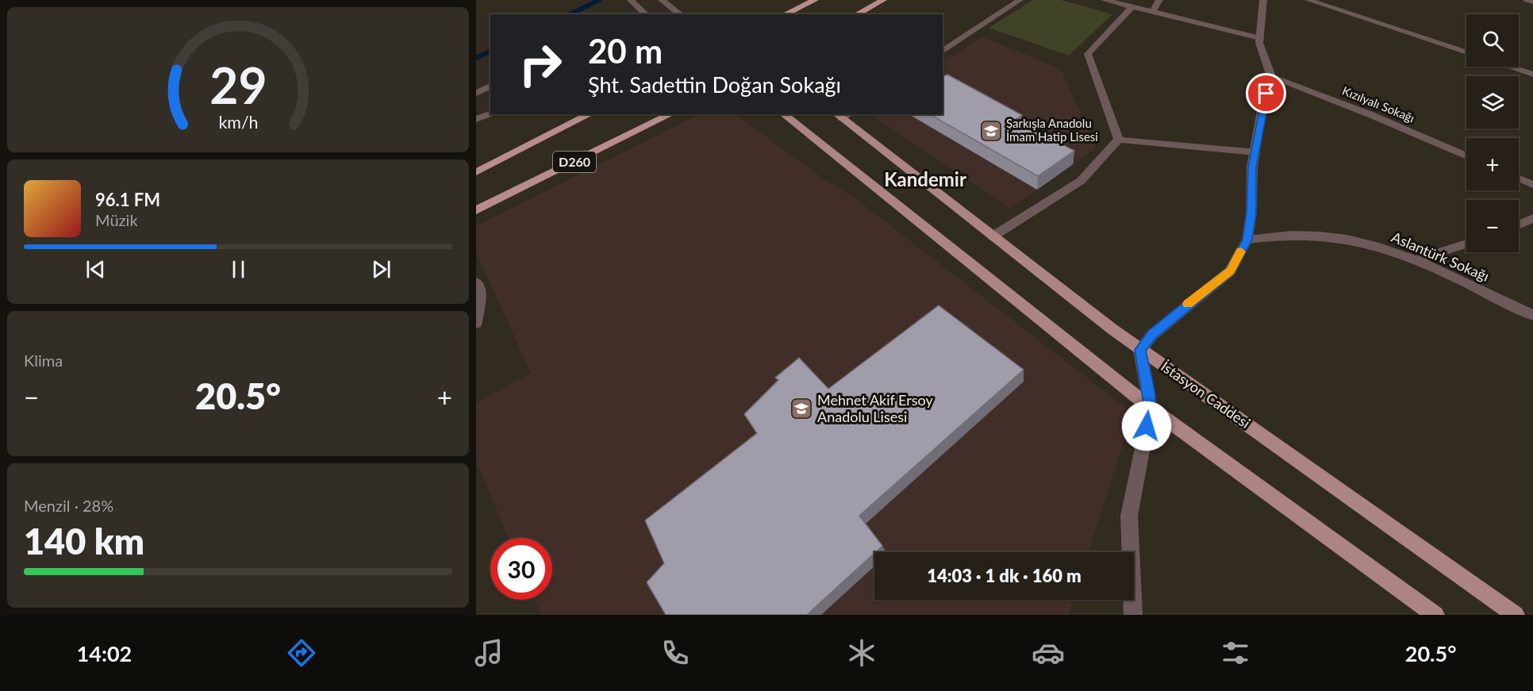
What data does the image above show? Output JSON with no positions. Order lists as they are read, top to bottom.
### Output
{
  "streets": {
    "highway": ["D260"],
    "main road": ["İstasyon Caddesi"],
    "street": ["Kızılyalı Sokağı", "Aslantürk Sokağı"]
  },
  "districts": ["Kandemir"],
  "places": {
    "school or university": ["Şarkışla Anadolu İmam Hatip Lisesi", "Mehnet Akif Ersoy Anadolu Lisesi"]
  },
  "page": {
    "map_buttons": ["+", "−"],
    "turn": ["20 m", "Şht. Sadettin Doğan Sokağı"],
    "song": ["96.1 FM", "Müzik"],
    "tile": [
      "Klima",
      ["Menzil · 28%", "140 km"]
    ],
    "heat": ["−", "20.5°", "+"],
    "limit": "30",
    "trip": "14:03 · 1 dk · 160 m",
    "tabs": ["14:02", "20.5°"],
    "gauge": ["29", "km/h"]
  }
}
